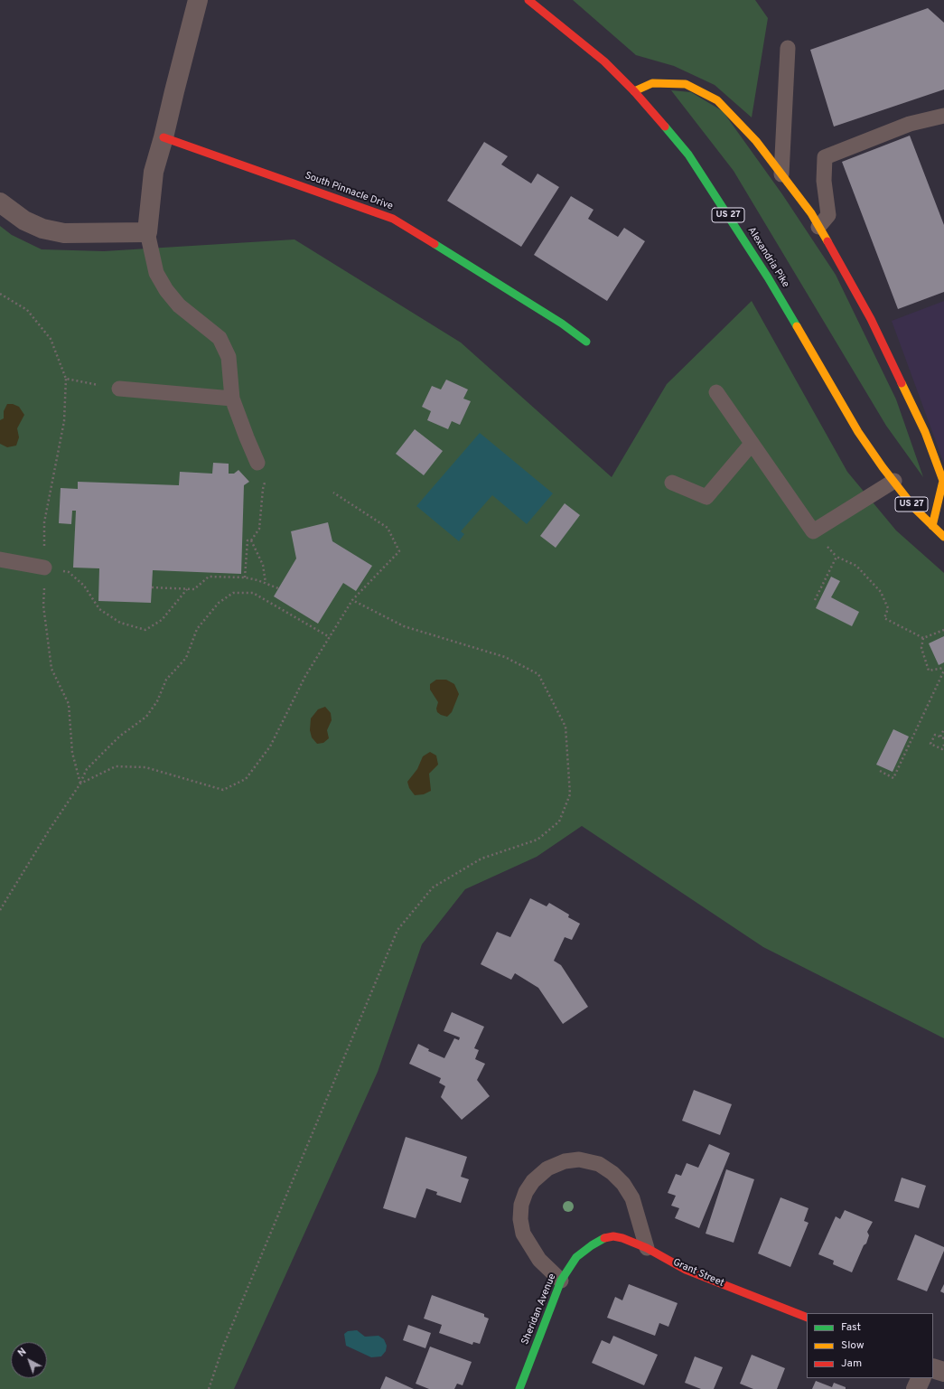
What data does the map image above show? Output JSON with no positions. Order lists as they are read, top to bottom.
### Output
{
  "streets": {
    "street": [
      "South Pinnacle Drive",
      "US 27",
      "Alexandria Pike",
      "Grant Street",
      "Sheridan Avenue"
    ]
  },
  "crossings": [
    ["Grant Street", "Sheridan Avenue"]
  ],
  "legend": ["Fast", "Slow", "Jam"],
  "north": "top left"
}
